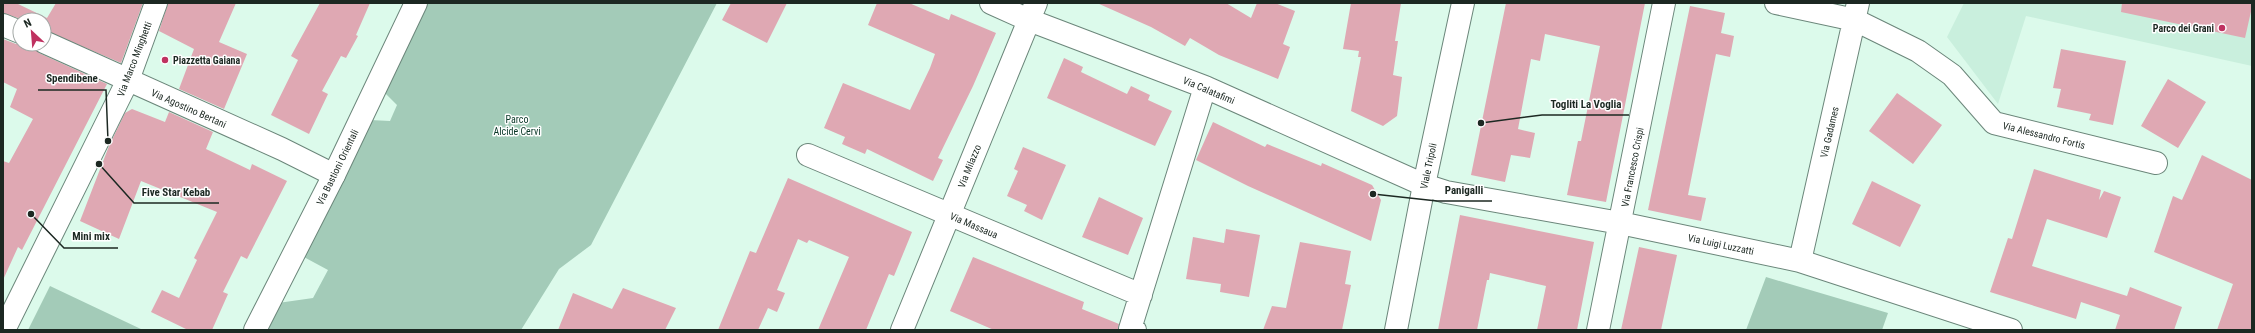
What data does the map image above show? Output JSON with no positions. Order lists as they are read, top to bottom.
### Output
{
  "streets": {
    "street": [
      "Via Marco Minghetti",
      "Via Calatafimi",
      "Via Agostino Bertani",
      "Via Gadames",
      "Via Alessandro Fortis",
      "Via Milazzo",
      "Viale Tripoli",
      "Via Bastioni Orientali",
      "Via Francesco Crispi",
      "Via Massaua",
      "Via Luigi Luzzatti"
    ]
  },
  "crossings": [
    ["Via Marco Minghetti", "Via Agostino Bertani"],
    ["Via Calatafimi", "Via Milazzo"],
    ["Via Calatafimi", "Viale Tripoli"],
    ["Via Calatafimi", "Via Luigi Luzzatti"],
    ["Via Agostino Bertani", "Via Bastioni Orientali"],
    ["Via Gadames", "Via Alessandro Fortis"],
    ["Via Gadames", "Via Luigi Luzzatti"],
    ["Via Milazzo", "Via Massaua"],
    ["Viale Tripoli", "Via Luigi Luzzatti"],
    ["Via Francesco Crispi", "Via Luigi Luzzatti"]
  ],
  "parks": ["Parco Alcide Cervi"],
  "places": [
    "Parco dei Grani",
    "Piazzetta Gaiana",
    "Togliti La Voglia",
    "Spendibene",
    "Five Star Kebab",
    "Panigalli",
    "Mini mix"
  ],
  "north": "top left"
}
